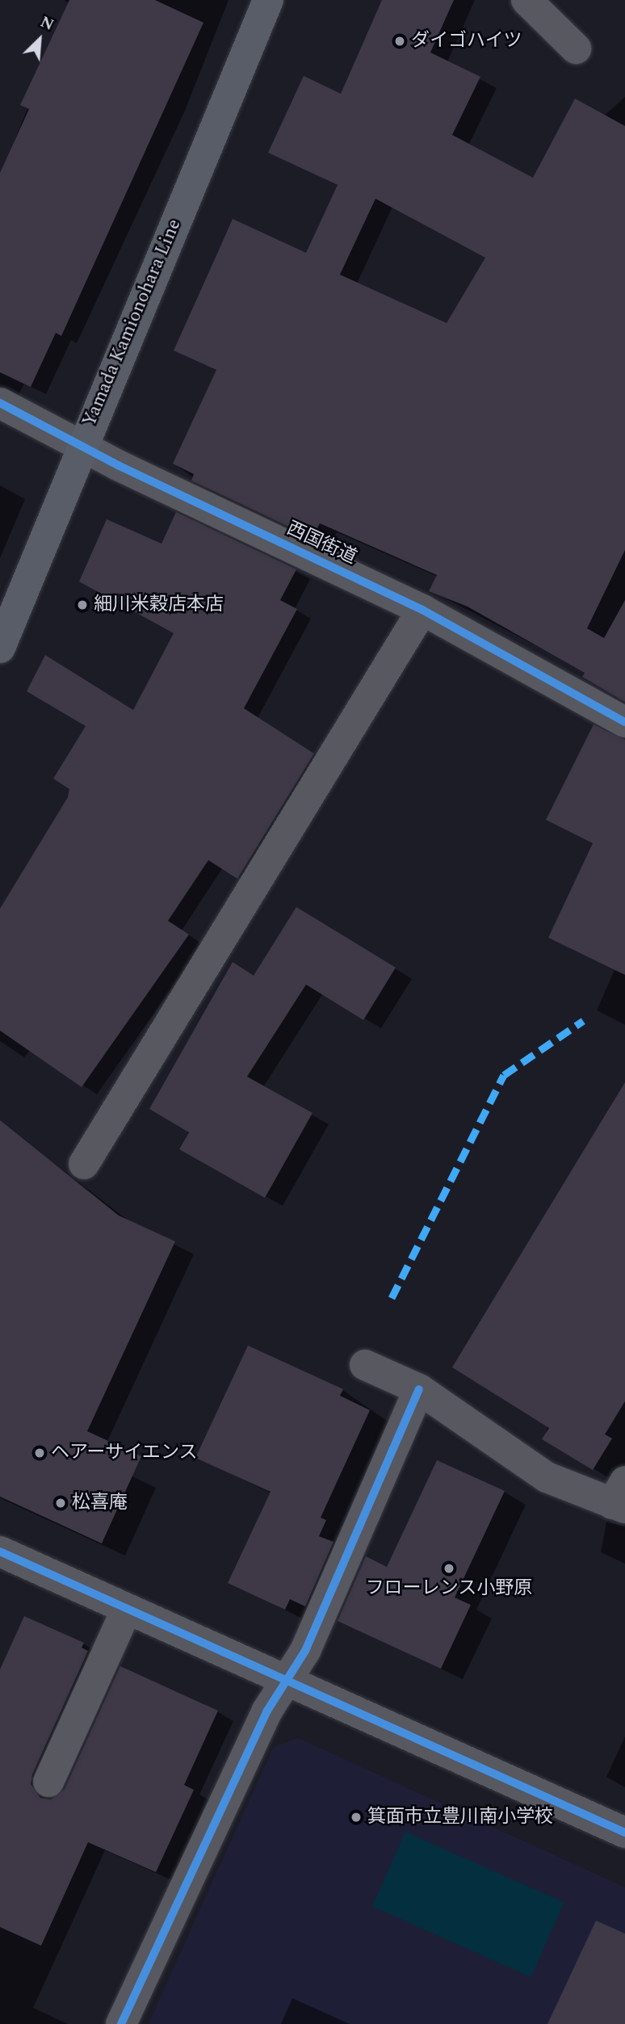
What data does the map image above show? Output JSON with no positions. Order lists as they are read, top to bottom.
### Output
{
  "streets": {
    "main road": ["Yamada Kamionohara Line"],
    "street": ["西国街道"]
  },
  "crossings": [
    ["Yamada Kamionohara Line", "西国街道"]
  ],
  "places": [
    "ダイゴハイツ",
    "細川米穀店本店",
    "ヘアーサイエンス",
    "松喜庵",
    "フローレンス小野原",
    "箕面市立豊川南小学校"
  ],
  "north": "top right"
}
